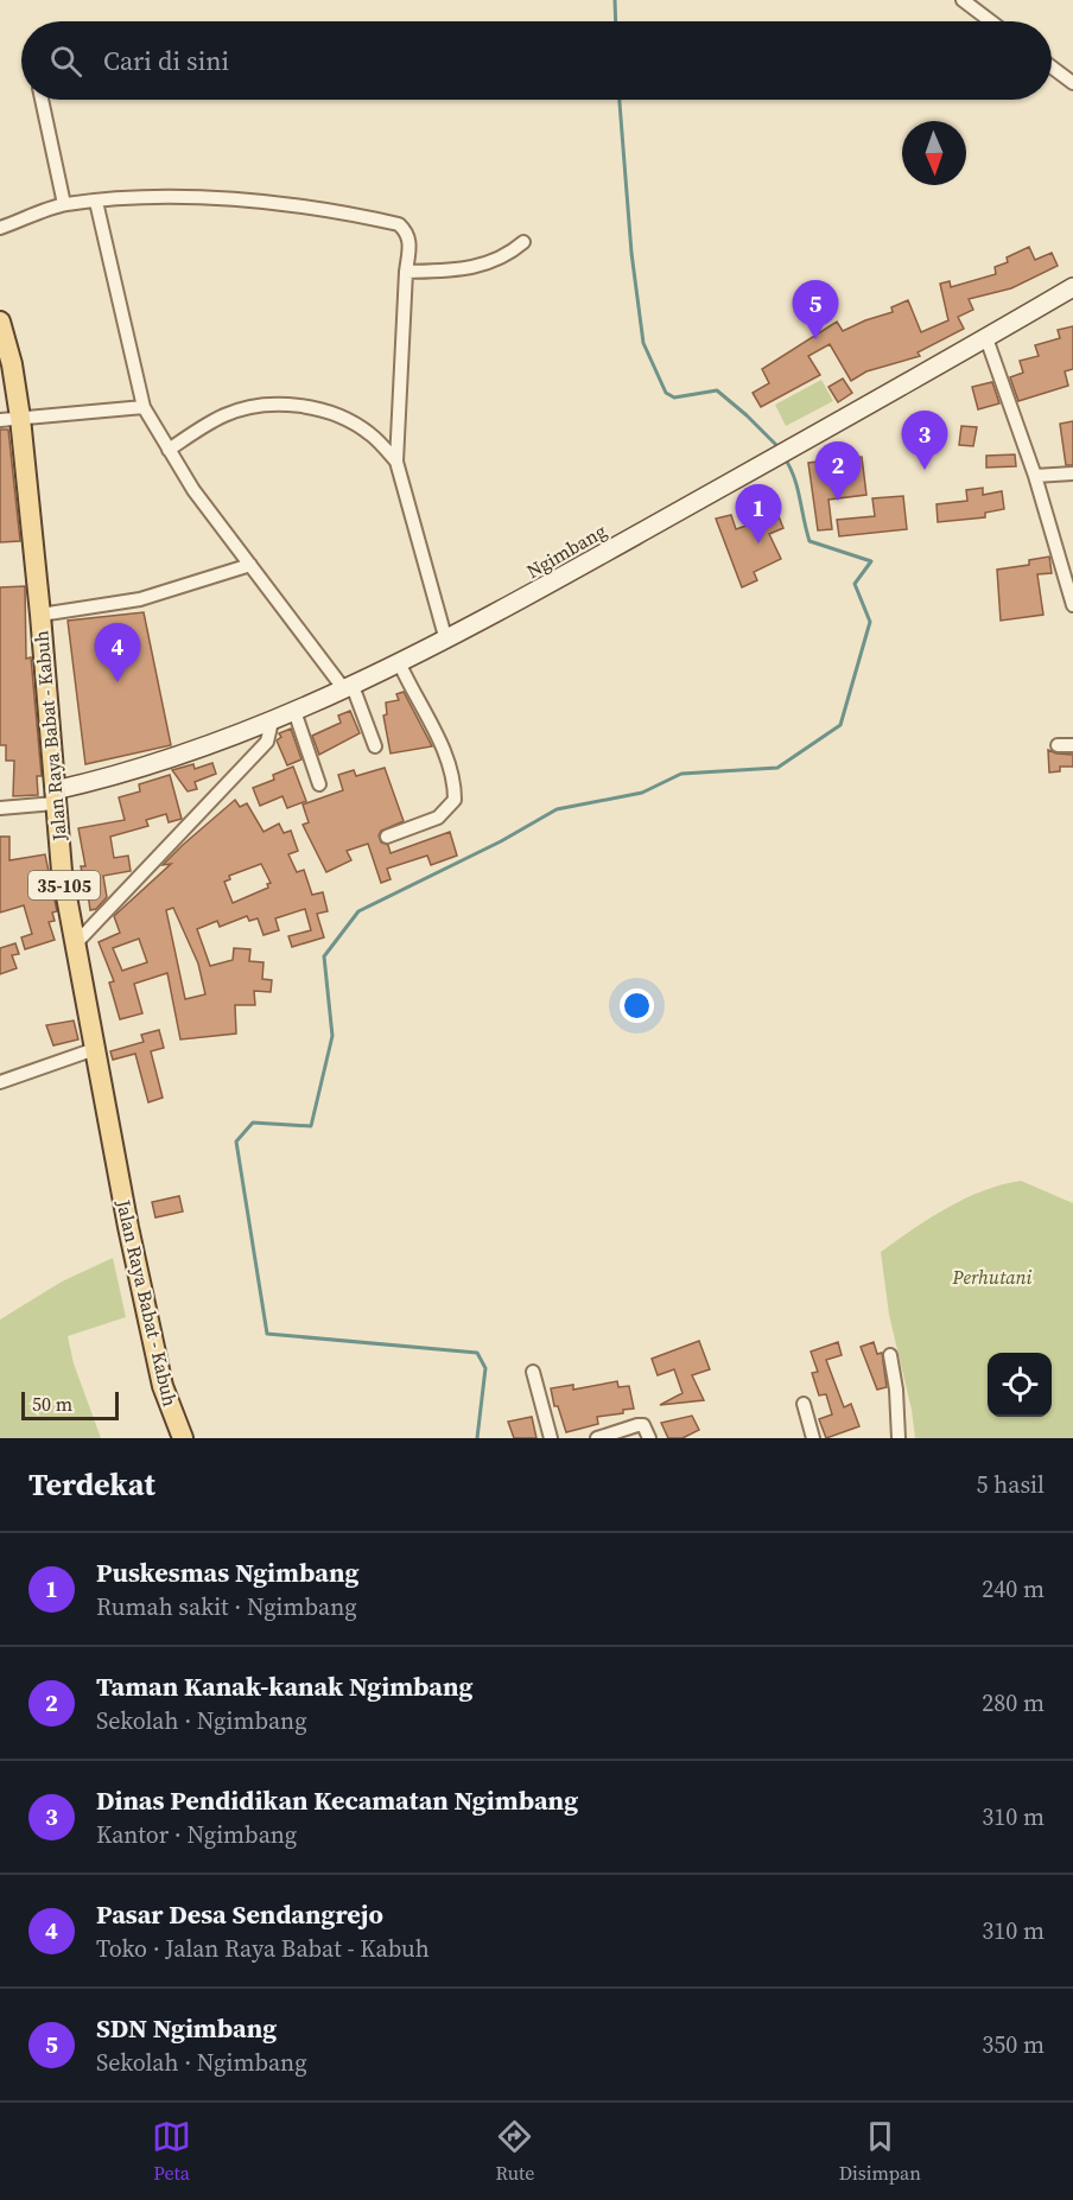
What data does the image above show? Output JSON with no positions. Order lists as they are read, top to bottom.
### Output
{
  "streets": {
    "main road": ["Jalan Raya Babat - Kabuh", "35-105"],
    "street": ["Ngimbang"]
  },
  "crossings": [
    ["Ngimbang", "Jalan Raya Babat - Kabuh"]
  ],
  "parks": ["Perhutani"],
  "scale_bar": "50 m",
  "north": "bottom",
  "page": {
    "search": "Cari di sini",
    "pins": [
      "5",
      "3",
      "2",
      "1",
      "4"
    ],
    "scale": "50 m",
    "heading": ["Terdekat", "5 hasil"],
    "list": [
      {
        "mark": "1",
        "name": "Puskesmas Ngimbang",
        "note": "Rumah sakit · Ngimbang",
        "value": "240 m"
      },
      {
        "mark": "2",
        "name": "Taman Kanak-kanak Ngimbang",
        "note": "Sekolah · Ngimbang",
        "value": "280 m"
      },
      {
        "mark": "3",
        "name": "Dinas Pendidikan Kecamatan Ngimbang",
        "note": "Kantor · Ngimbang",
        "value": "310 m"
      },
      {
        "mark": "4",
        "name": "Pasar Desa Sendangrejo",
        "note": "Toko · Jalan Raya Babat - Kabuh",
        "value": "310 m"
      },
      {
        "mark": "5",
        "name": "SDN Ngimbang",
        "note": "Sekolah · Ngimbang",
        "value": "350 m"
      }
    ],
    "nav": ["Peta", "Rute", "Disimpan"]
  }
}
